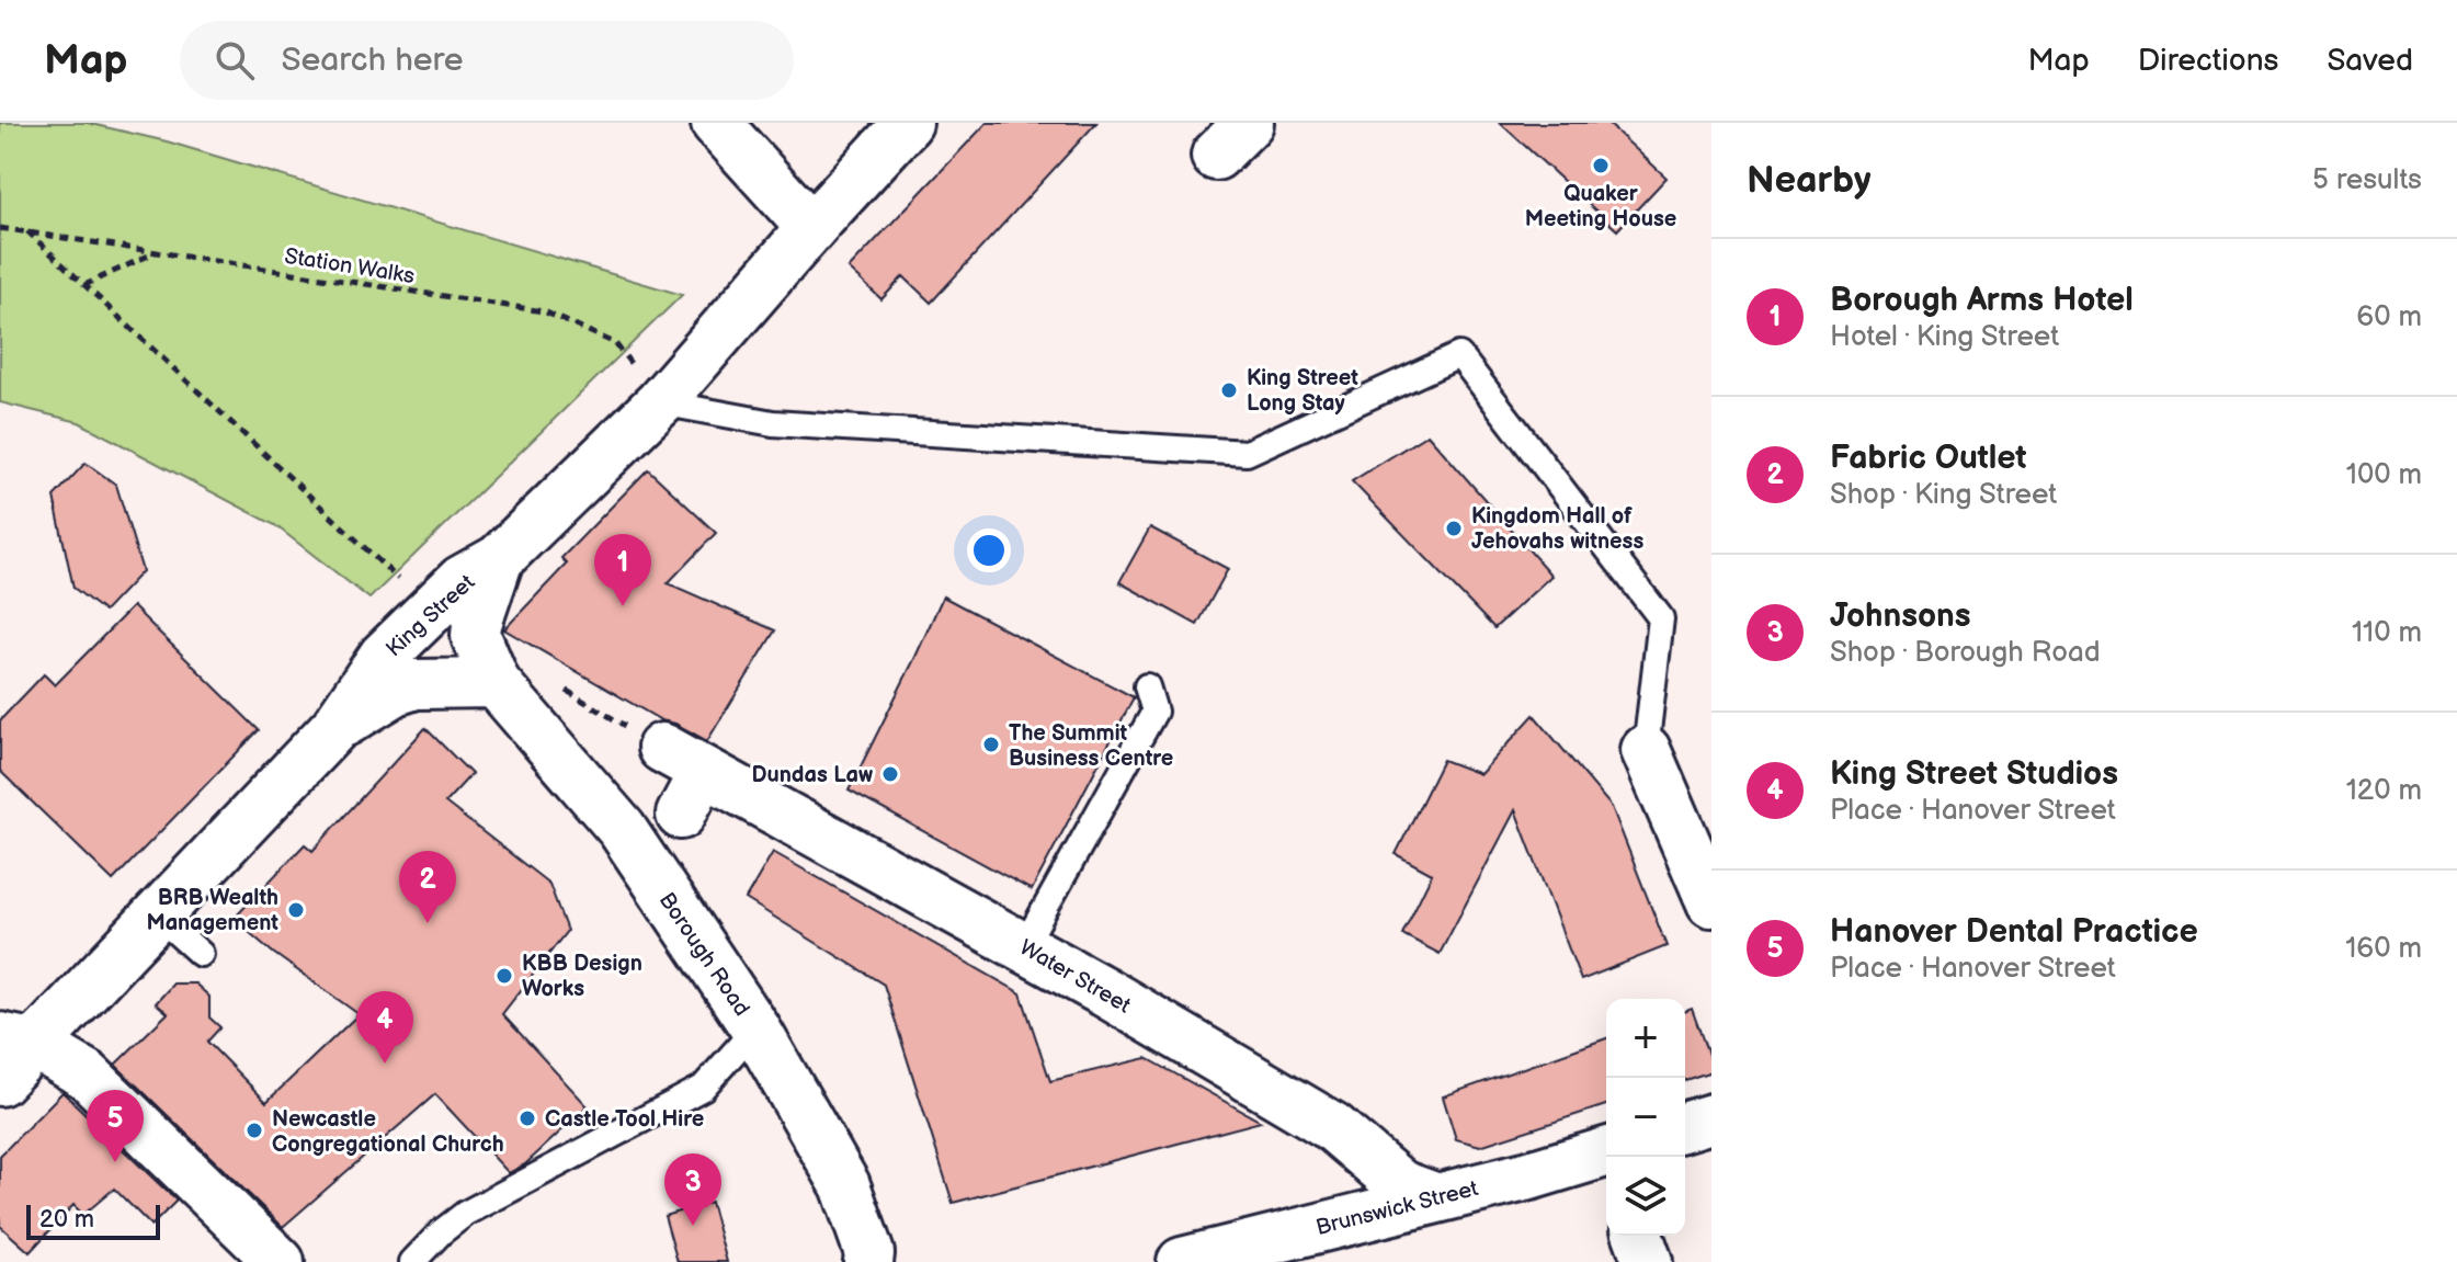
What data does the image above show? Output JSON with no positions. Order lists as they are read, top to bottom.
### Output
{
  "streets": {
    "main road": [
      "King Street",
      "Borough Road",
      "Water Street",
      "Brunswick Street"
    ],
    "path": ["Station Walks"]
  },
  "crossings": [
    ["Station Walks", "King Street"],
    ["King Street", "Borough Road"],
    ["Water Street", "Brunswick Street"]
  ],
  "places": [
    "Quaker Meeting House",
    "King Street Long Stay",
    "Kingdom Hall of Jehovahs witness",
    "The Summit Business Centre",
    "Dundas Law",
    "BRB Wealth Management",
    "KBB Design Works",
    "Castle Tool Hire",
    "Newcastle Congregational Church"
  ],
  "scale_bar": "20 m",
  "page": {
    "header": "Map",
    "search": "Search here",
    "nav": ["Map", "Directions", "Saved"],
    "heading": ["Nearby", "5 results"],
    "list": [
      {
        "mark": "1",
        "name": "Borough Arms Hotel",
        "note": "Hotel · King Street",
        "value": "60 m"
      },
      {
        "mark": "2",
        "name": "Fabric Outlet",
        "note": "Shop · King Street",
        "value": "100 m"
      },
      {
        "mark": "3",
        "name": "Johnsons",
        "note": "Shop · Borough Road",
        "value": "110 m"
      },
      {
        "mark": "4",
        "name": "King Street Studios",
        "note": "Place · Hanover Street",
        "value": "120 m"
      },
      {
        "mark": "5",
        "name": "Hanover Dental Practice",
        "note": "Place · Hanover Street",
        "value": "160 m"
      }
    ],
    "pins": [
      "1",
      "2",
      "4",
      "5",
      "3"
    ],
    "map_buttons": ["+", "−"],
    "scale": "20 m"
  }
}
